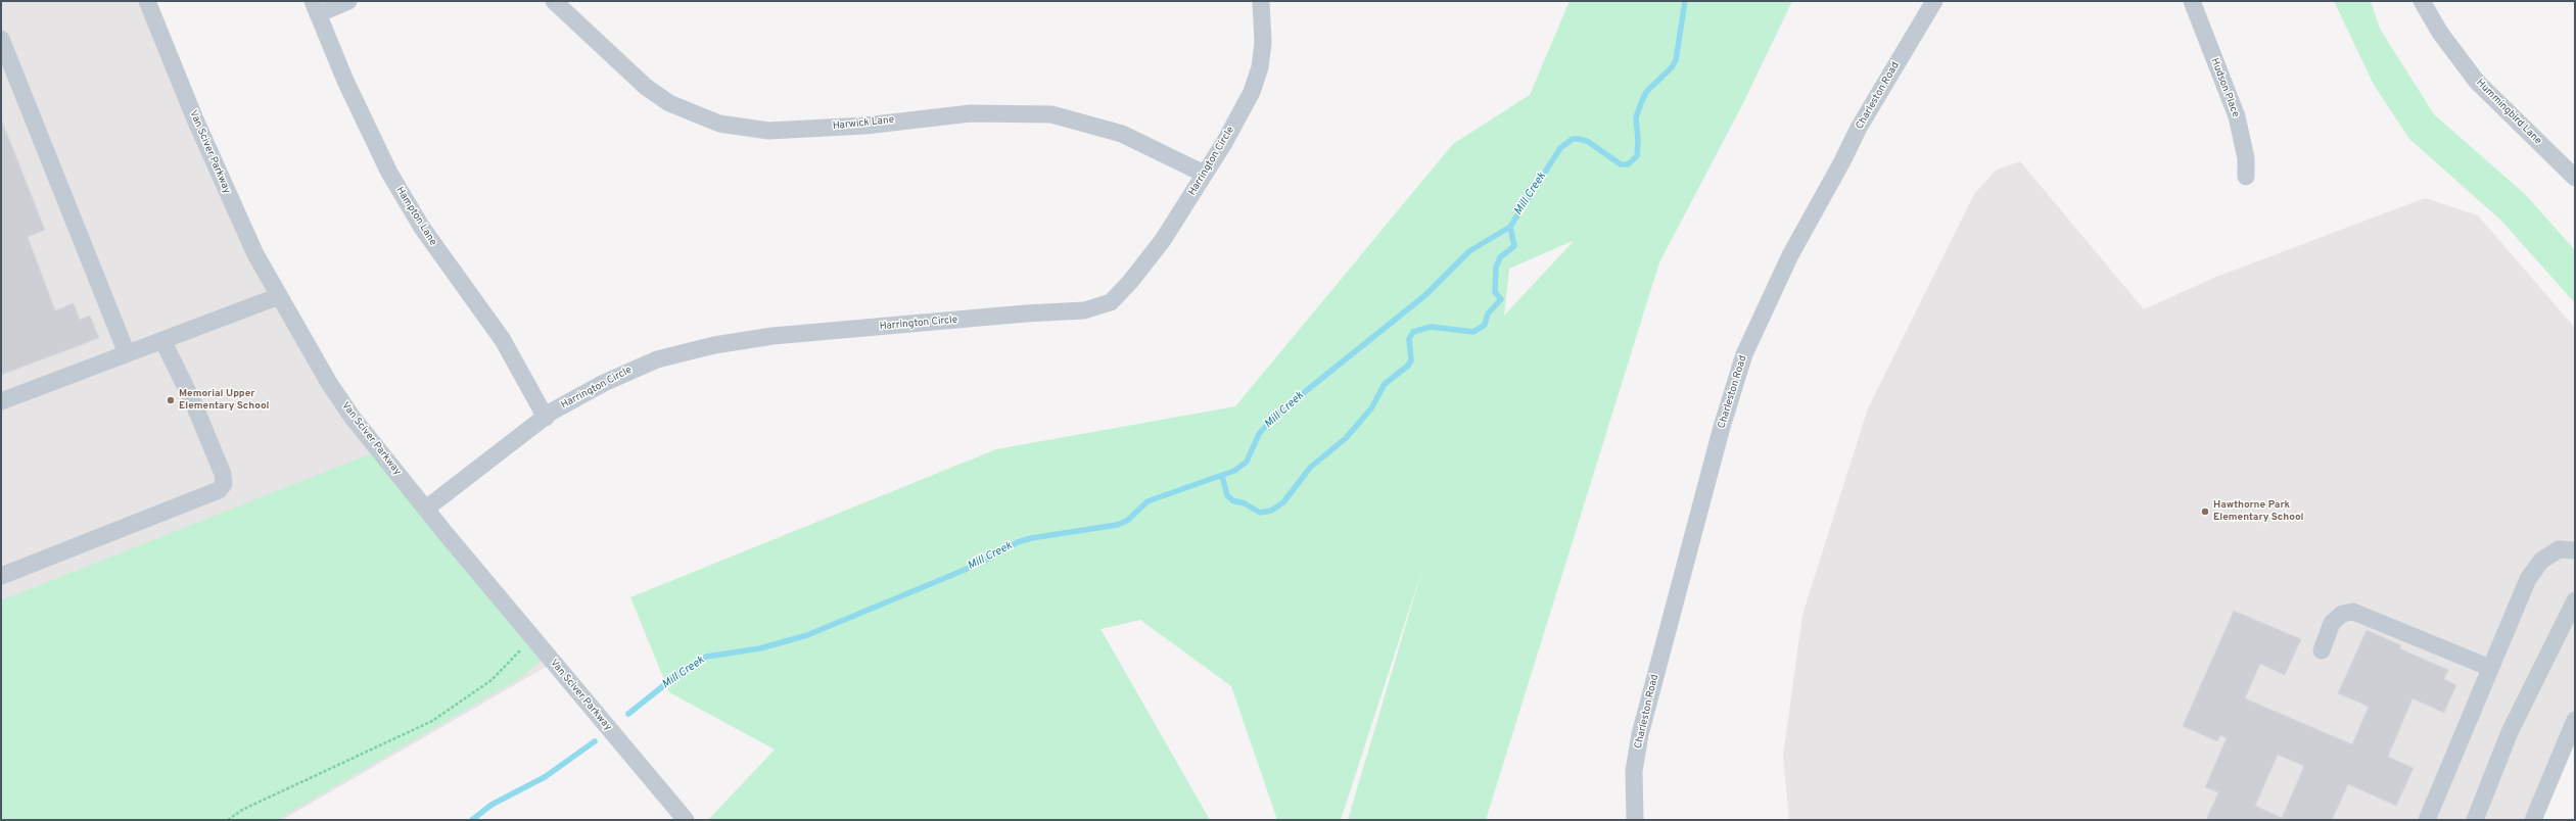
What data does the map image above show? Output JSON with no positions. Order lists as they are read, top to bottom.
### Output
{
  "streets": {
    "street": [
      "Hudson Place",
      "Charleston Road",
      "Hummingbird Lane",
      "Harwick Lane",
      "Van Sciver Parkway",
      "Harrington Circle",
      "Hampton Lane"
    ]
  },
  "crossings": [
    ["Harwick Lane", "Harrington Circle"],
    ["Van Sciver Parkway", "Harrington Circle"],
    ["Harrington Circle", "Hampton Lane"]
  ],
  "water": ["Mill Creek"],
  "places": ["Memorial Upper Elementary School", "Hawthorne Park Elementary School"]
}
